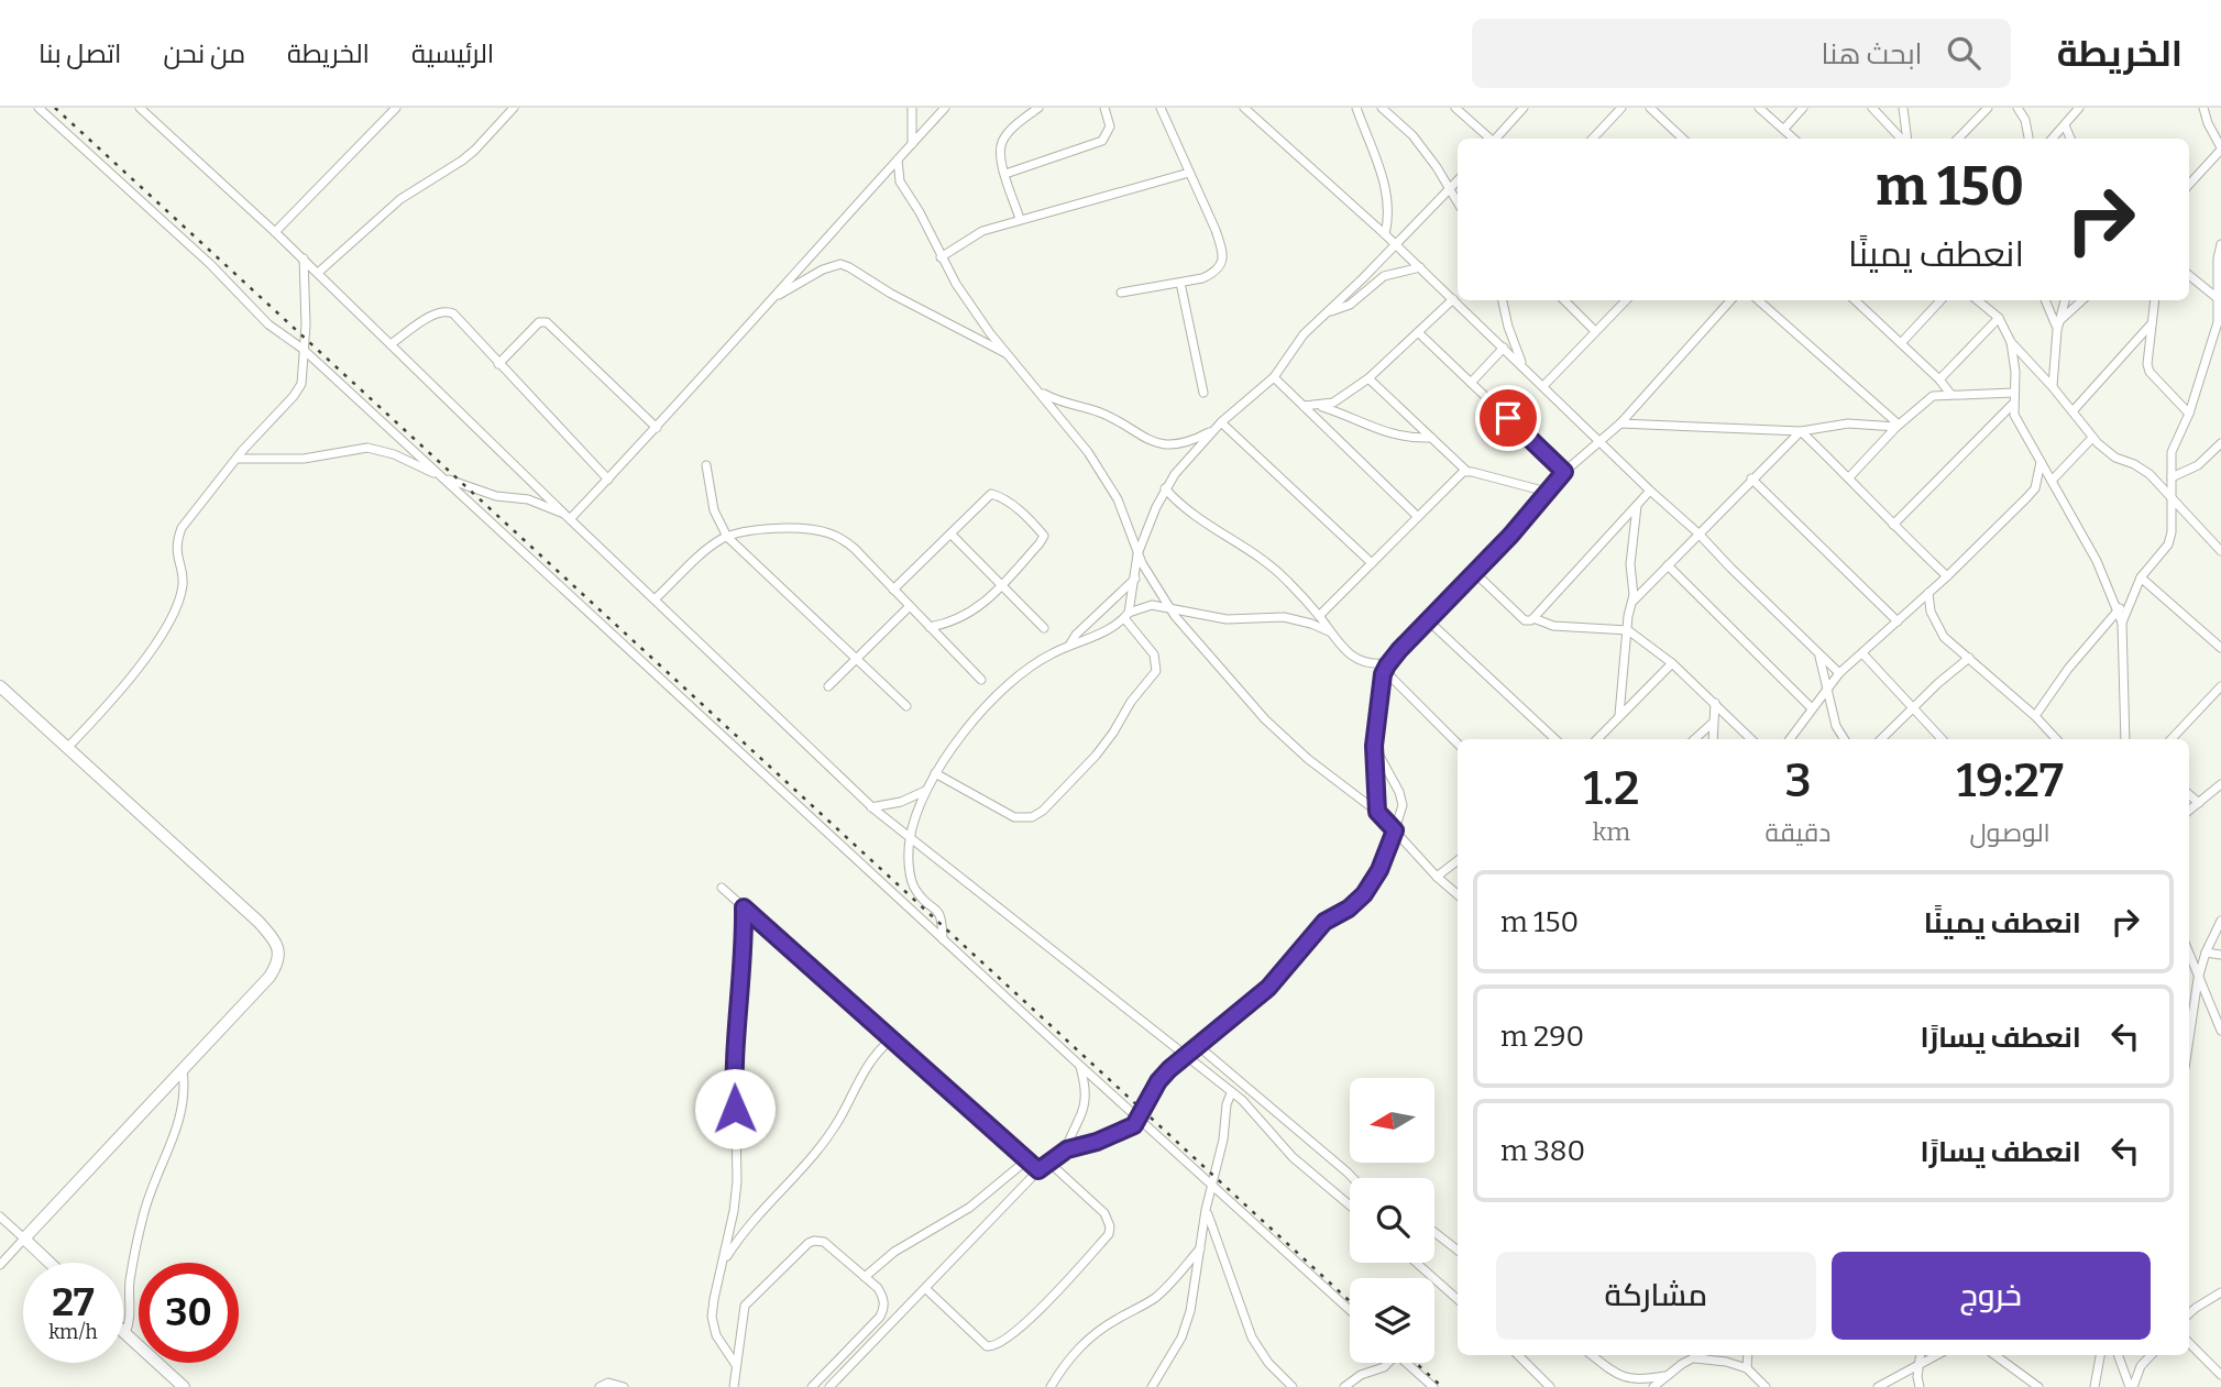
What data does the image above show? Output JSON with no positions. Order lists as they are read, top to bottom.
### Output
{
  "north": "left",
  "page": {
    "header": "الخريطة",
    "search": "ابحث هنا",
    "nav": [
      "الرئيسية",
      "الخريطة",
      "من نحن",
      "اتصل بنا"
    ],
    "turn": ["150 m", "انعطف يمينًا"],
    "eta": [
      "19:27",
      "الوصول",
      "3",
      "دقيقة",
      "1.2",
      "km"
    ],
    "list": [
      {
        "name": "انعطف يمينًا",
        "value": "150 m"
      },
      {
        "name": "انعطف يسارًا",
        "value": "290 m"
      },
      {
        "name": "انعطف يسارًا",
        "value": "380 m"
      }
    ],
    "buttons": ["خروج", "مشاركة"],
    "speed": "27 km/h",
    "limit": "30"
  }
}
